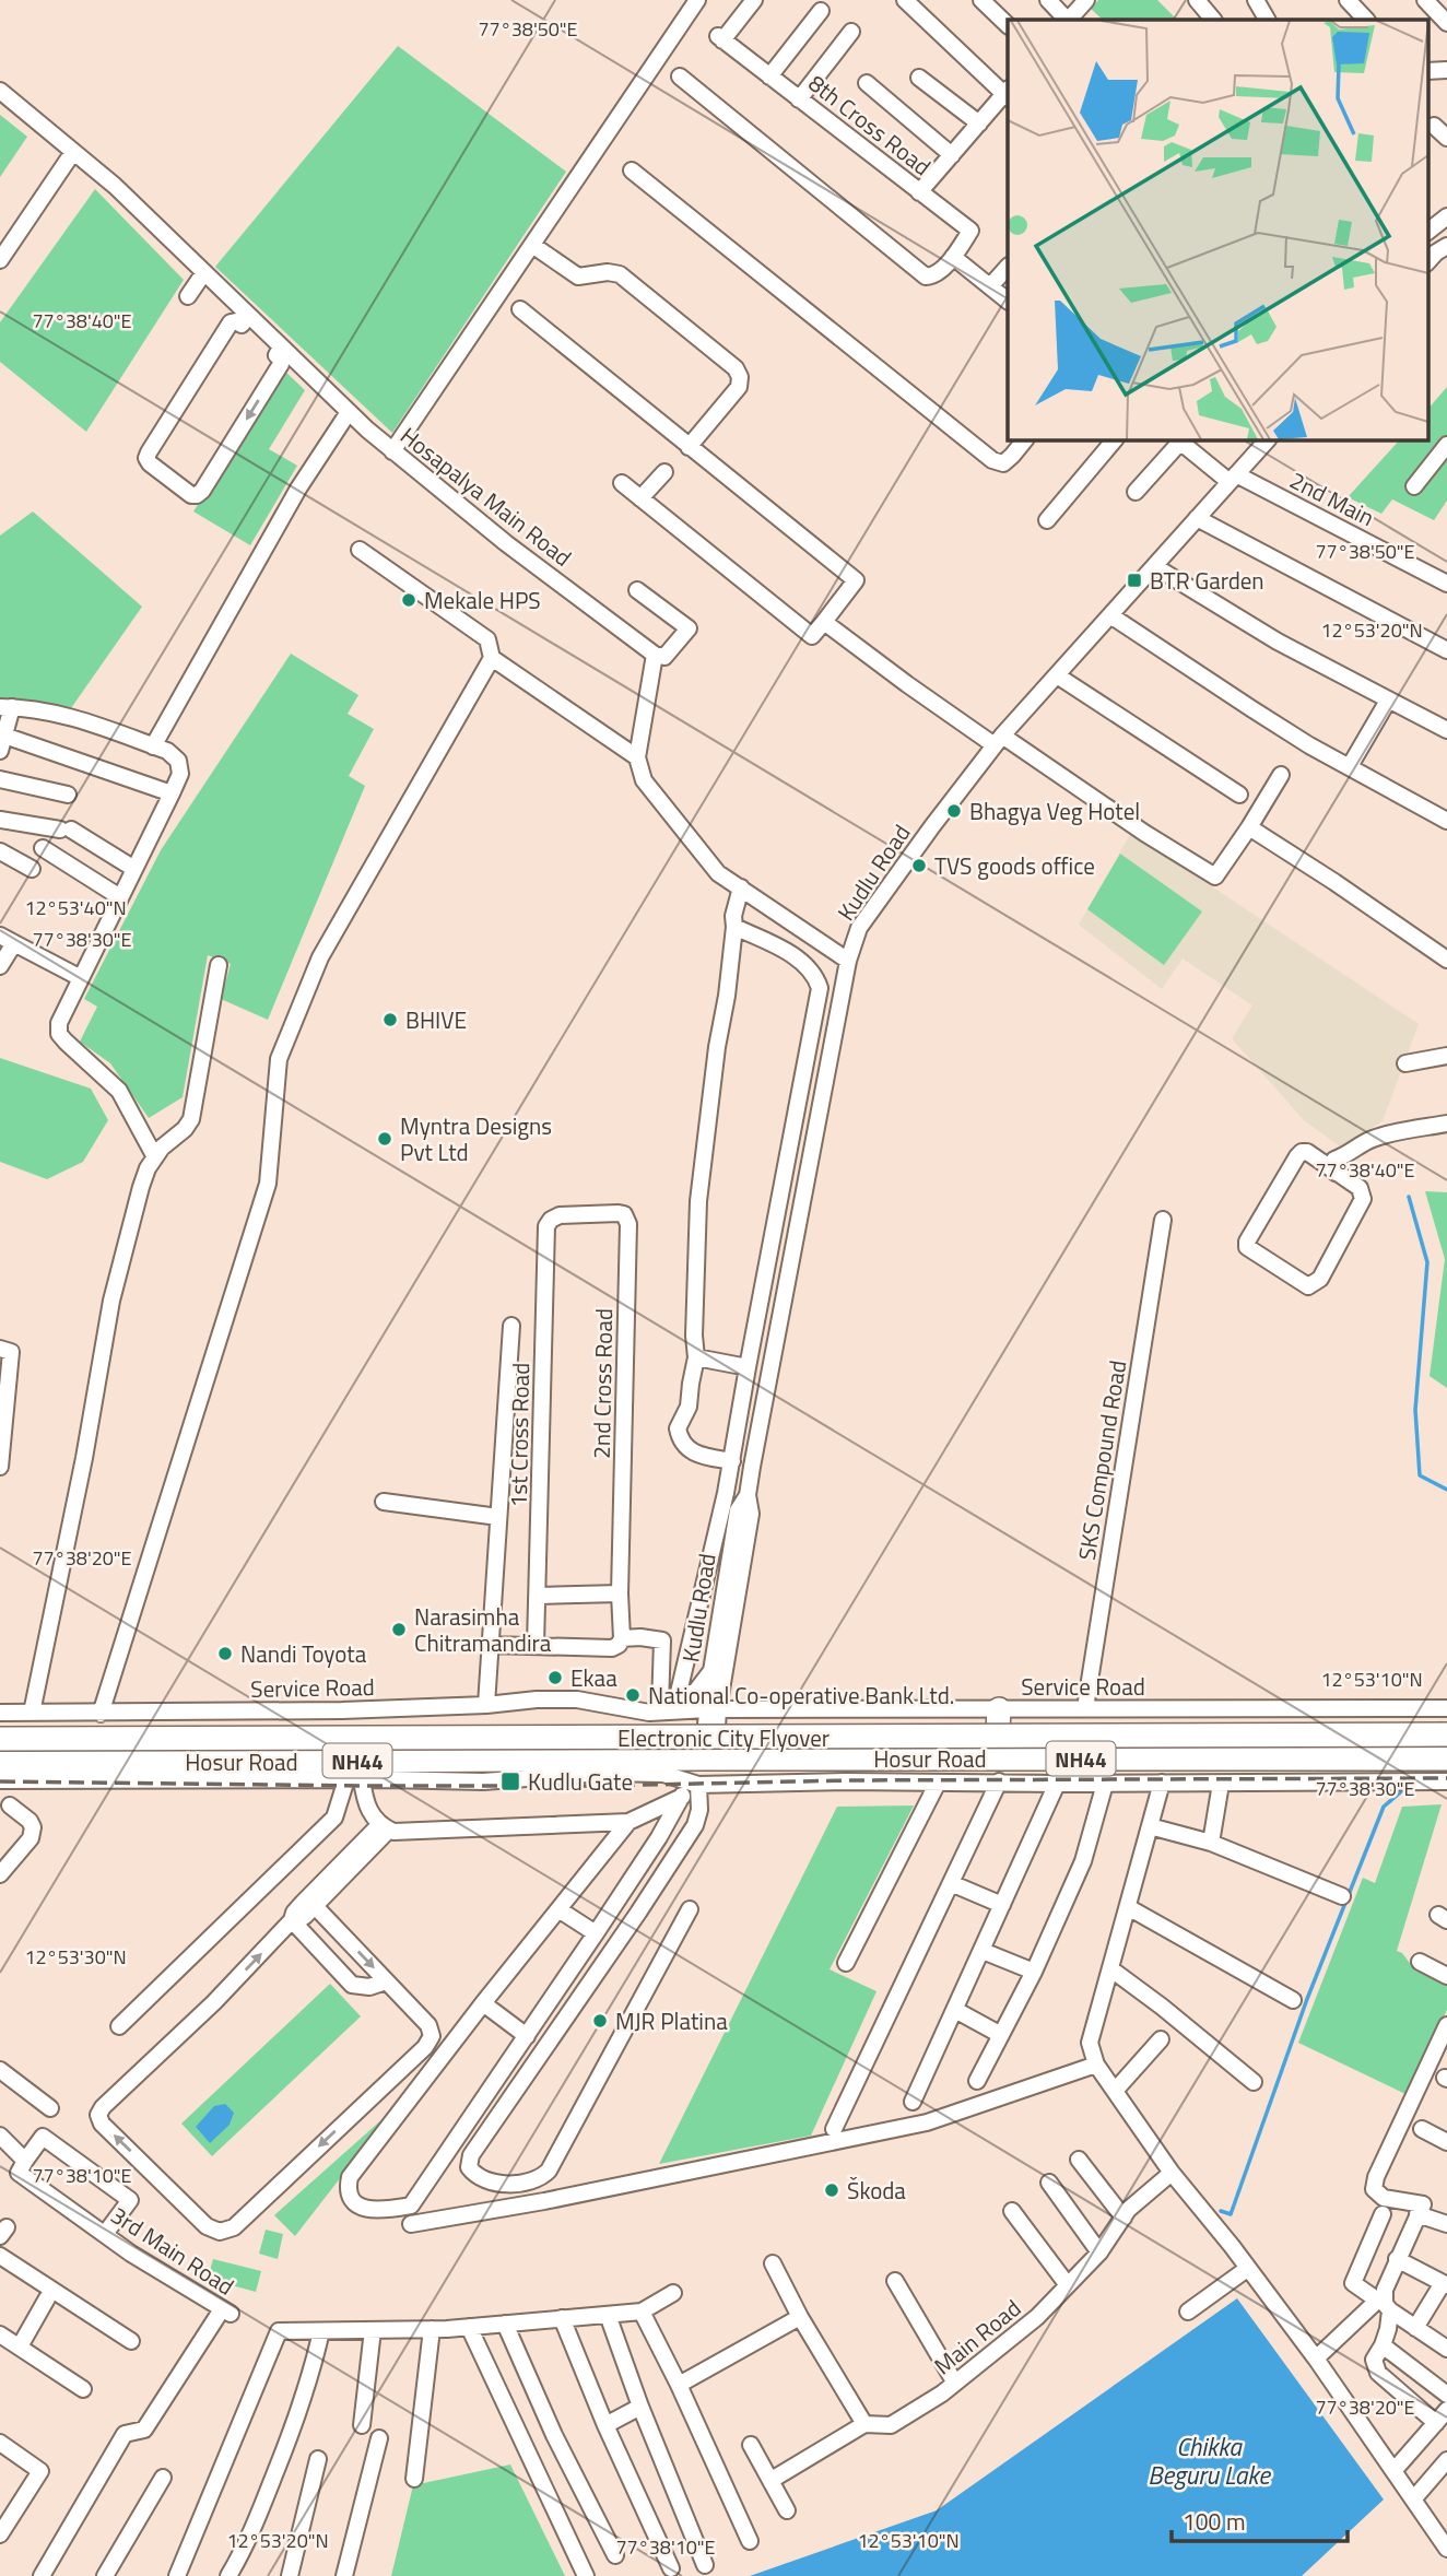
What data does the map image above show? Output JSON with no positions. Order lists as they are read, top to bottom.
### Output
{
  "streets": {
    "highway": ["Electronic City Flyover", "Hosur Road", "NH44"],
    "street": [
      "8th Cross Road",
      "Hosapalya Main Road",
      "2nd Main",
      "Kudlu Road",
      "2nd Cross Road",
      "1st Cross Road",
      "SKS Compound Road",
      "Service Road",
      "3rd Main Road",
      "Main Road"
    ]
  },
  "crossings": [
    ["2nd Main", "Kudlu Road"],
    ["Kudlu Road", "Hosur Road"],
    ["2nd Cross Road", "1st Cross Road"],
    ["SKS Compound Road", "Service Road"],
    ["Service Road", "Hosur Road"],
    ["Electronic City Flyover", "Hosur Road"]
  ],
  "water": ["Chikka Beguru Lake"],
  "places": {
    "transit": ["BTR Garden", "Kudlu Gate"],
    "other": [
      "Mekale HPS",
      "Bhagya Veg Hotel",
      "TVS goods office",
      "BHIVE",
      "Myntra Designs Pvt Ltd",
      "Narasimha Chitramandira",
      "Nandi Toyota",
      "Ekaa",
      "National Co-operative Bank Ltd.",
      "MJR Platina",
      "Škoda"
    ]
  },
  "scale_bar": "100 m",
  "coordinates": [
    "77°38'50\"E",
    "77°38'40\"E",
    "12°53'20\"N",
    "12°53'40\"N",
    "77°38'30\"E",
    "77°38'20\"E",
    "12°53'10\"N",
    "12°53'30\"N",
    "77°38'10\"E"
  ]
}
